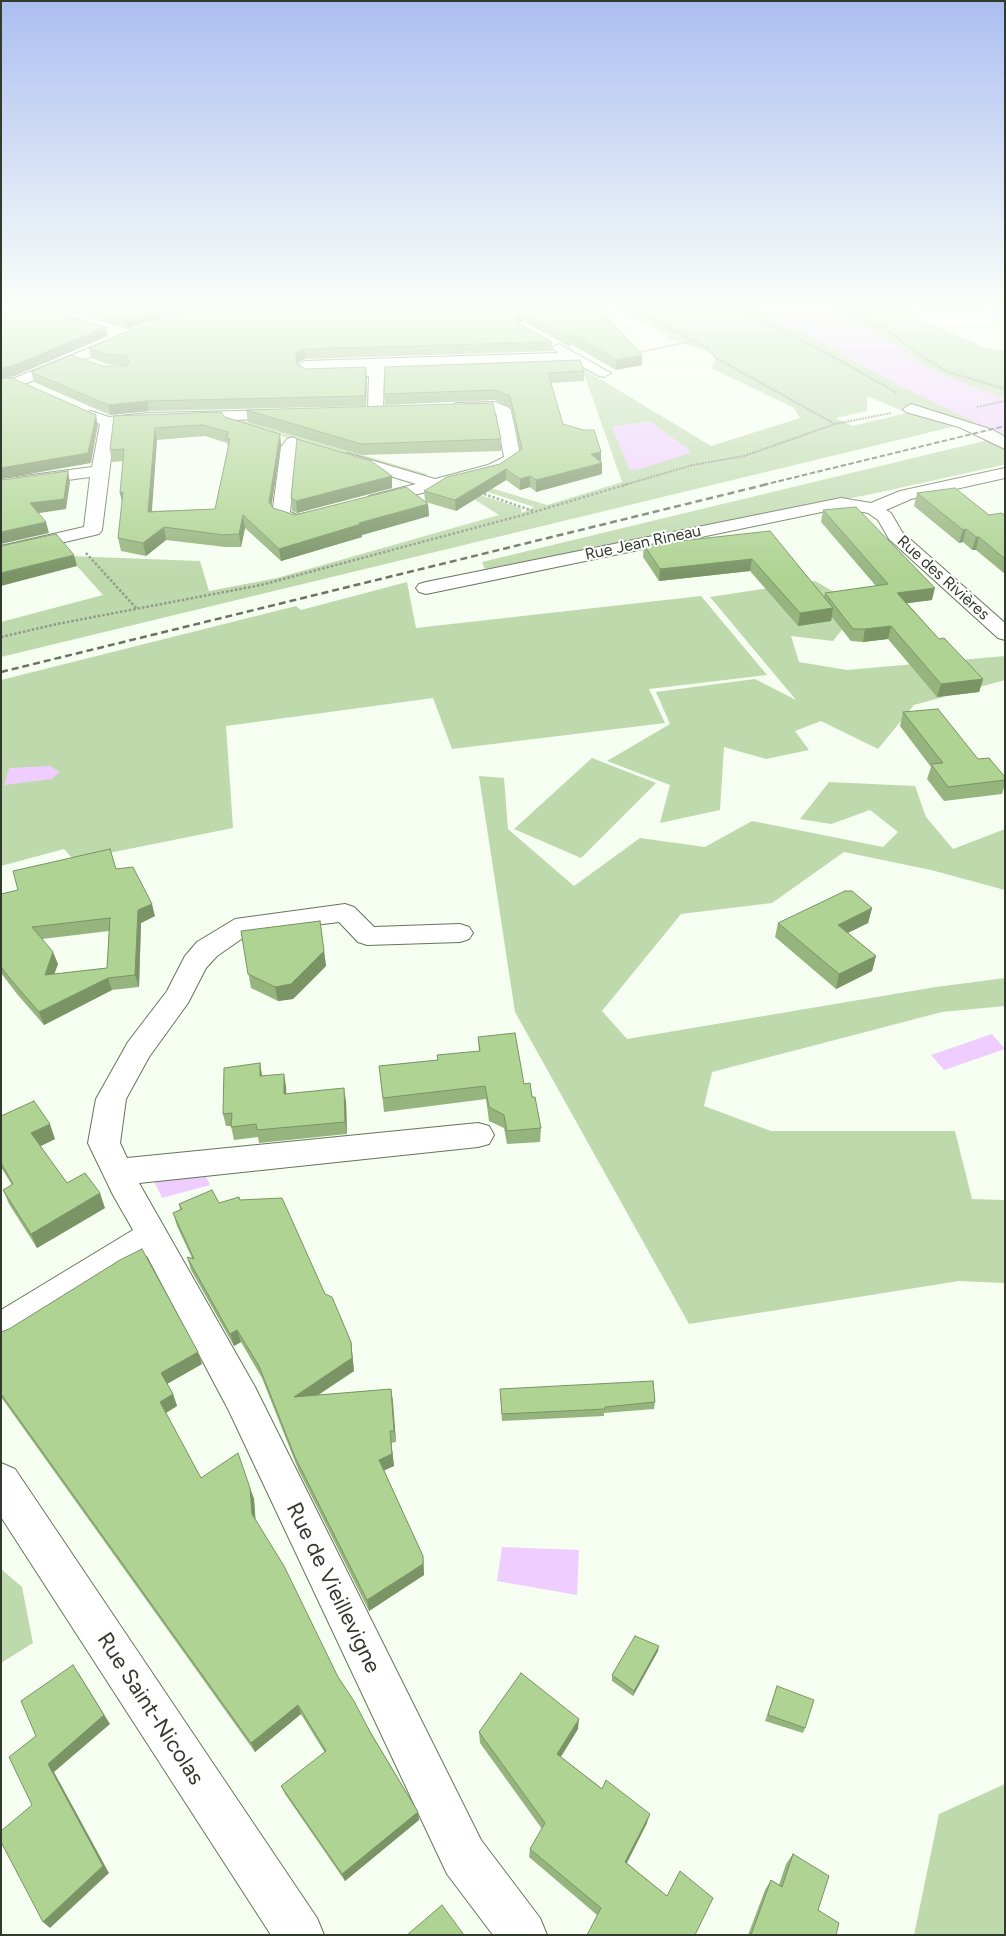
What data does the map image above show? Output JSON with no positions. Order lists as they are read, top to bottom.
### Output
{
  "streets": {
    "street": [
      "Rue Jean Rineau",
      "Rue des Rivières",
      "Rue de Vieillevigne",
      "Rue Saint-Nicolas"
    ]
  },
  "crossings": [
    ["Rue Jean Rineau", "Rue des Rivières"]
  ]
}
